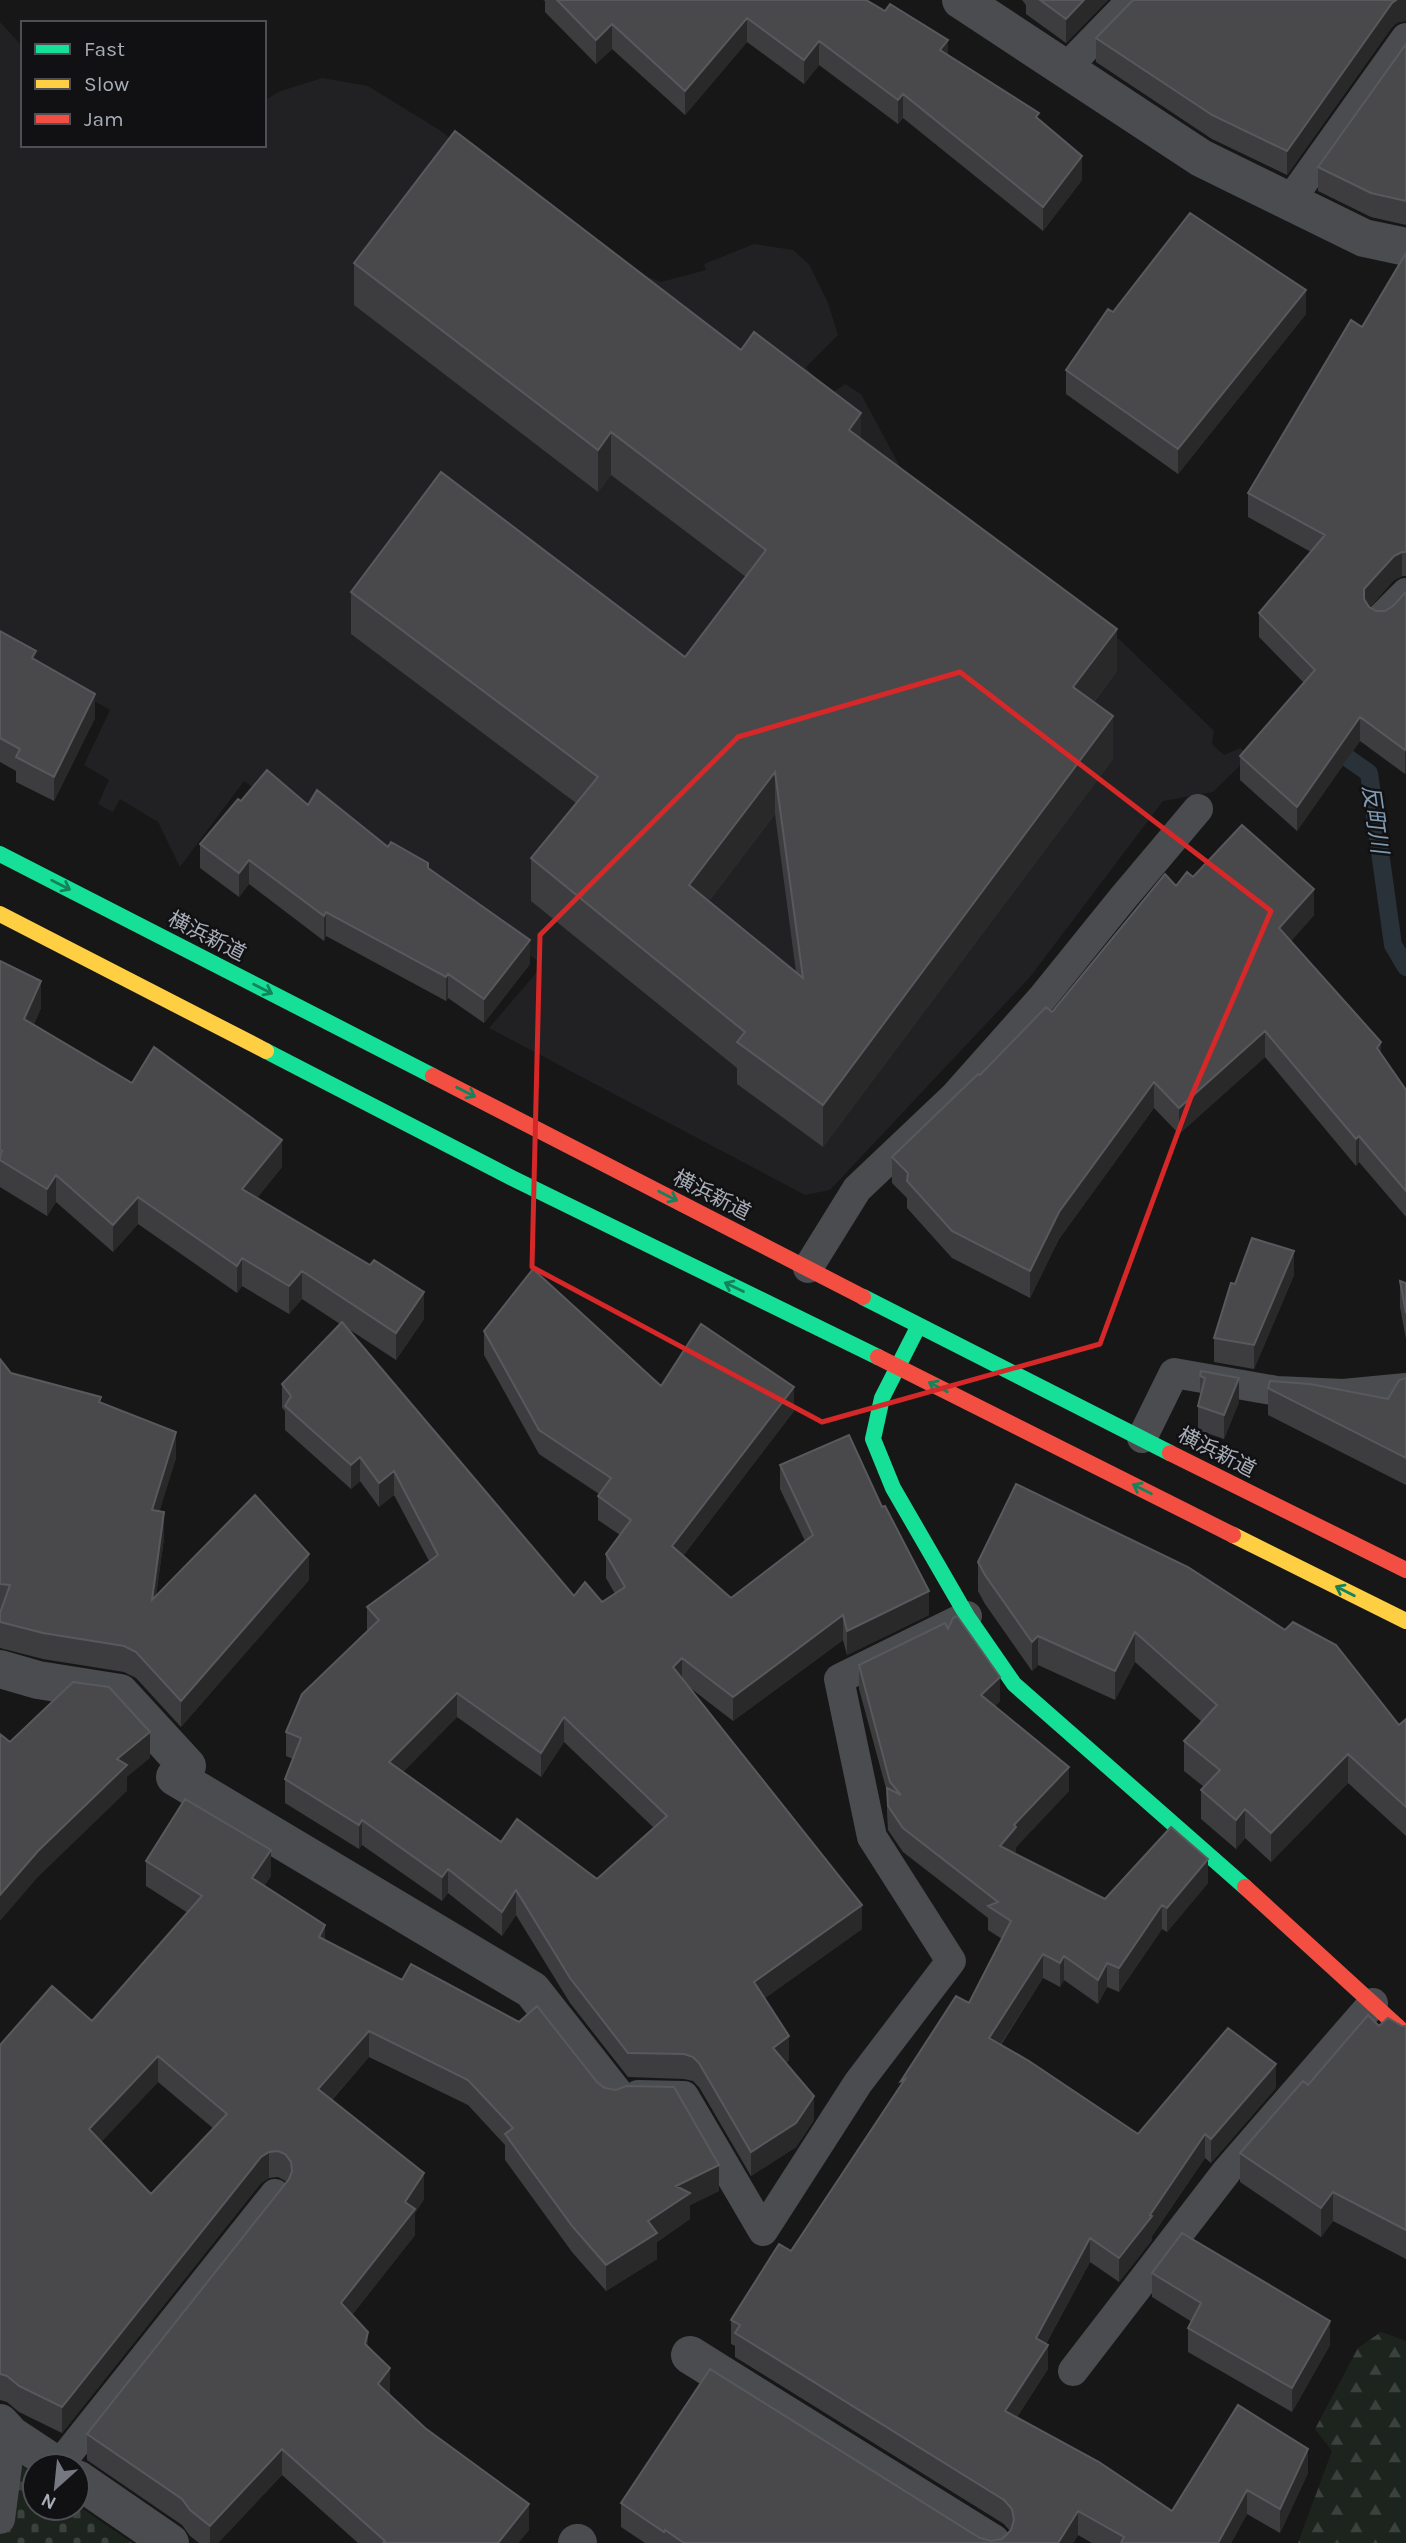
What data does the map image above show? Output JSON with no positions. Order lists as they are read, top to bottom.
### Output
{
  "streets": {
    "main road": ["横浜新道"]
  },
  "water": ["反町川"],
  "legend": ["Fast", "Slow", "Jam"],
  "north": "bottom left"
}
